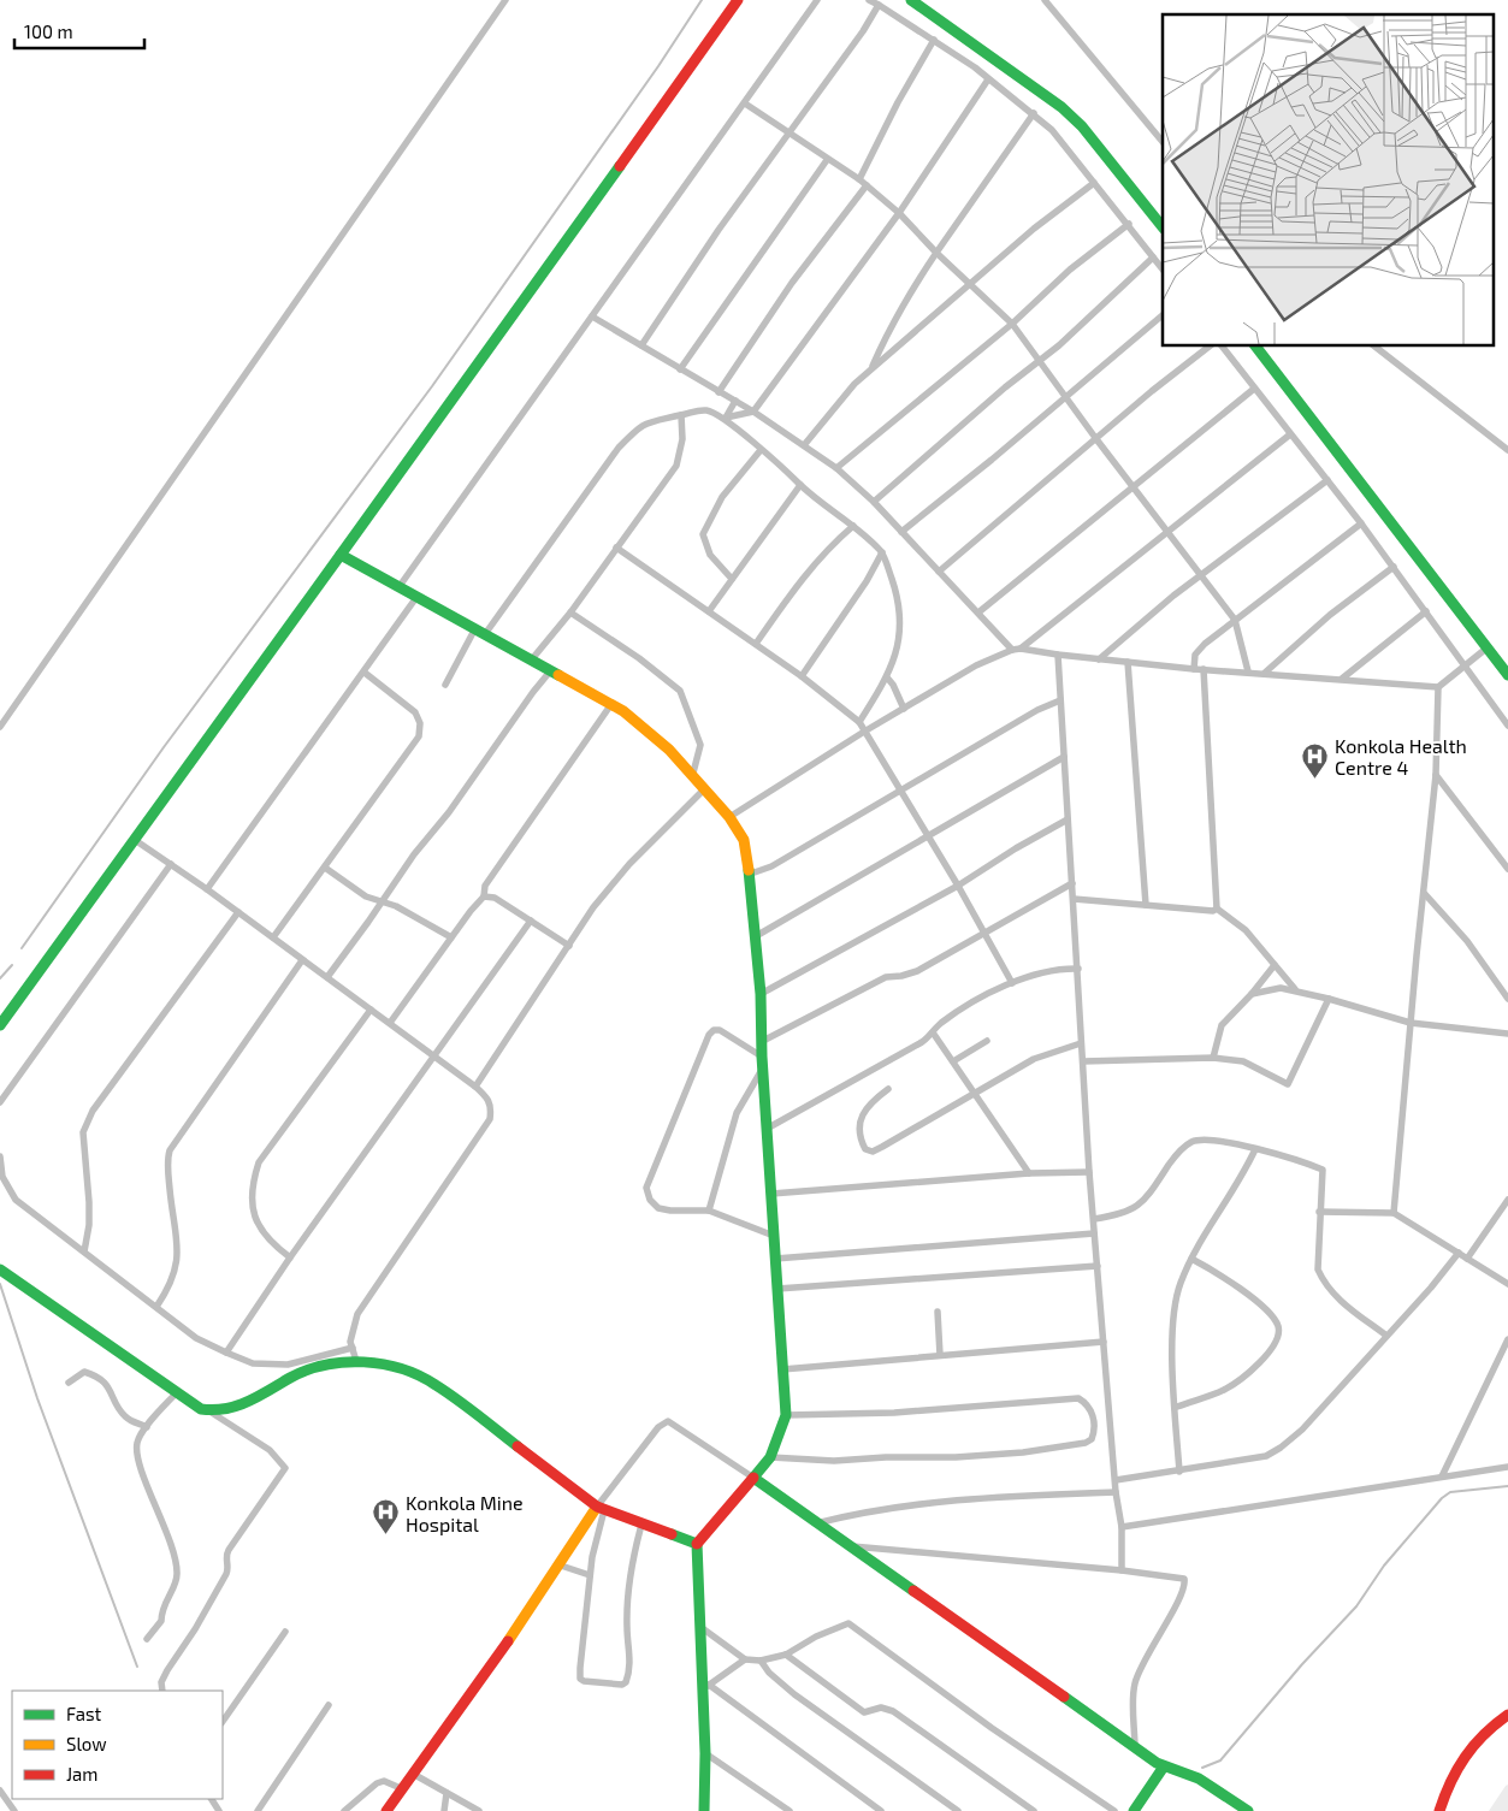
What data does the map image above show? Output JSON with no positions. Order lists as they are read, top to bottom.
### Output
{
  "places": {
    "hospital": ["Konkola Health Centre 4", "Konkola Mine Hospital"]
  },
  "legend": ["Fast", "Slow", "Jam"],
  "scale_bar": "100 m"
}
